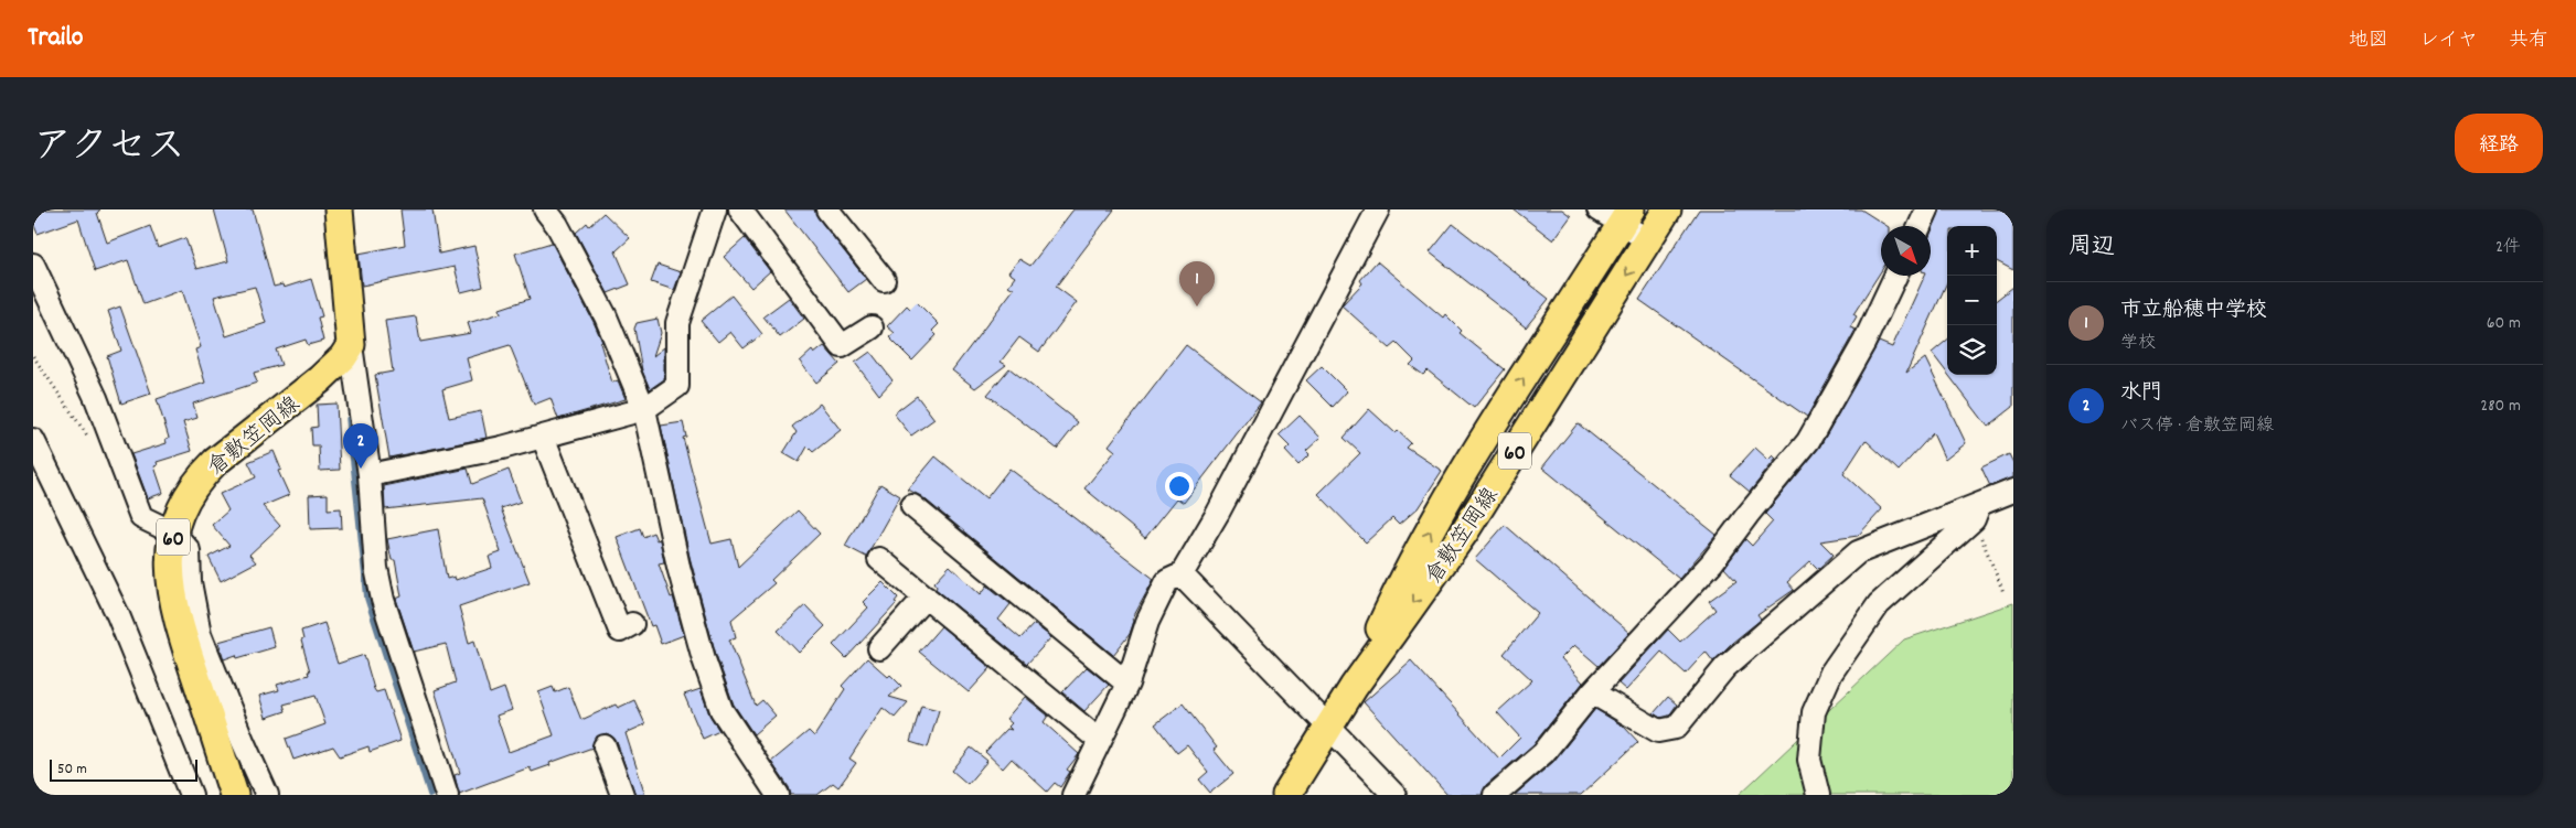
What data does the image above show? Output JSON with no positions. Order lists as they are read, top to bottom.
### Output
{
  "streets": {
    "main road": ["倉敷笠岡線", "60"]
  },
  "scale_bar": "50 m",
  "north": "bottom right",
  "page": {
    "header": "Trailo",
    "nav": ["地図", "レイヤ", "共有"],
    "title": "アクセス",
    "buttons": "経路",
    "heading": ["周辺", "2件"],
    "map_buttons": ["+", "−"],
    "pins": ["1", "2"],
    "list": [
      {
        "mark": "1",
        "name": "市立船穂中学校",
        "note": "学校",
        "value": "60 m"
      },
      {
        "mark": "2",
        "name": "水門",
        "note": "バス停 · 倉敷笠岡線",
        "value": "280 m"
      }
    ],
    "scale": "50 m"
  }
}
